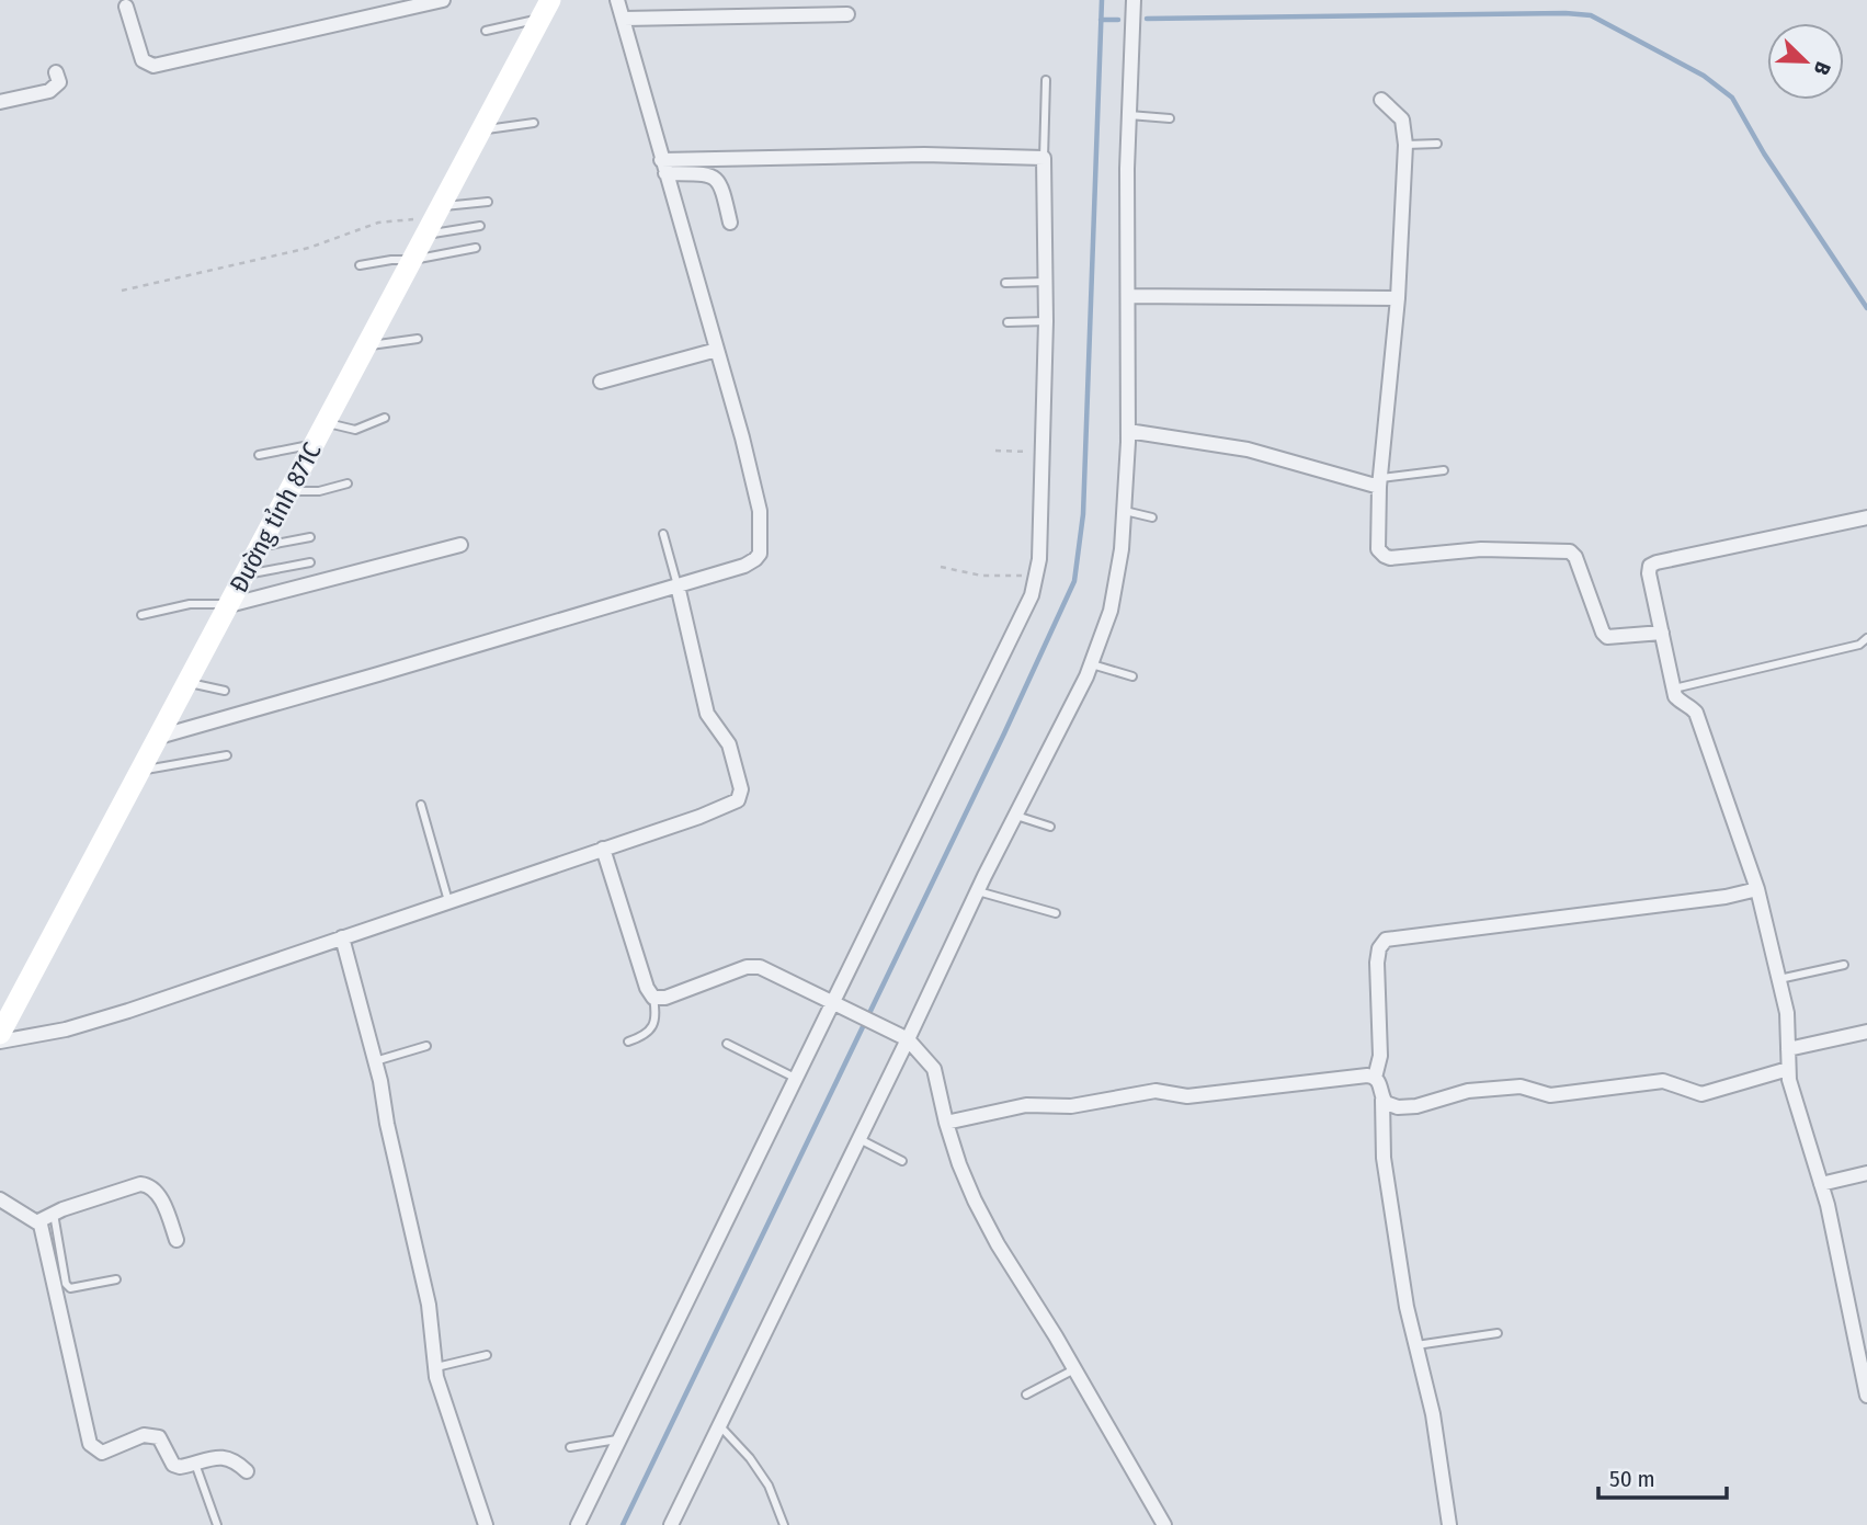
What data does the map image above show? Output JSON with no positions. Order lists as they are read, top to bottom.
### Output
{
  "streets": {
    "main road": ["Đường tỉnh 871C"]
  },
  "scale_bar": "50 m",
  "north": "bottom right"
}
